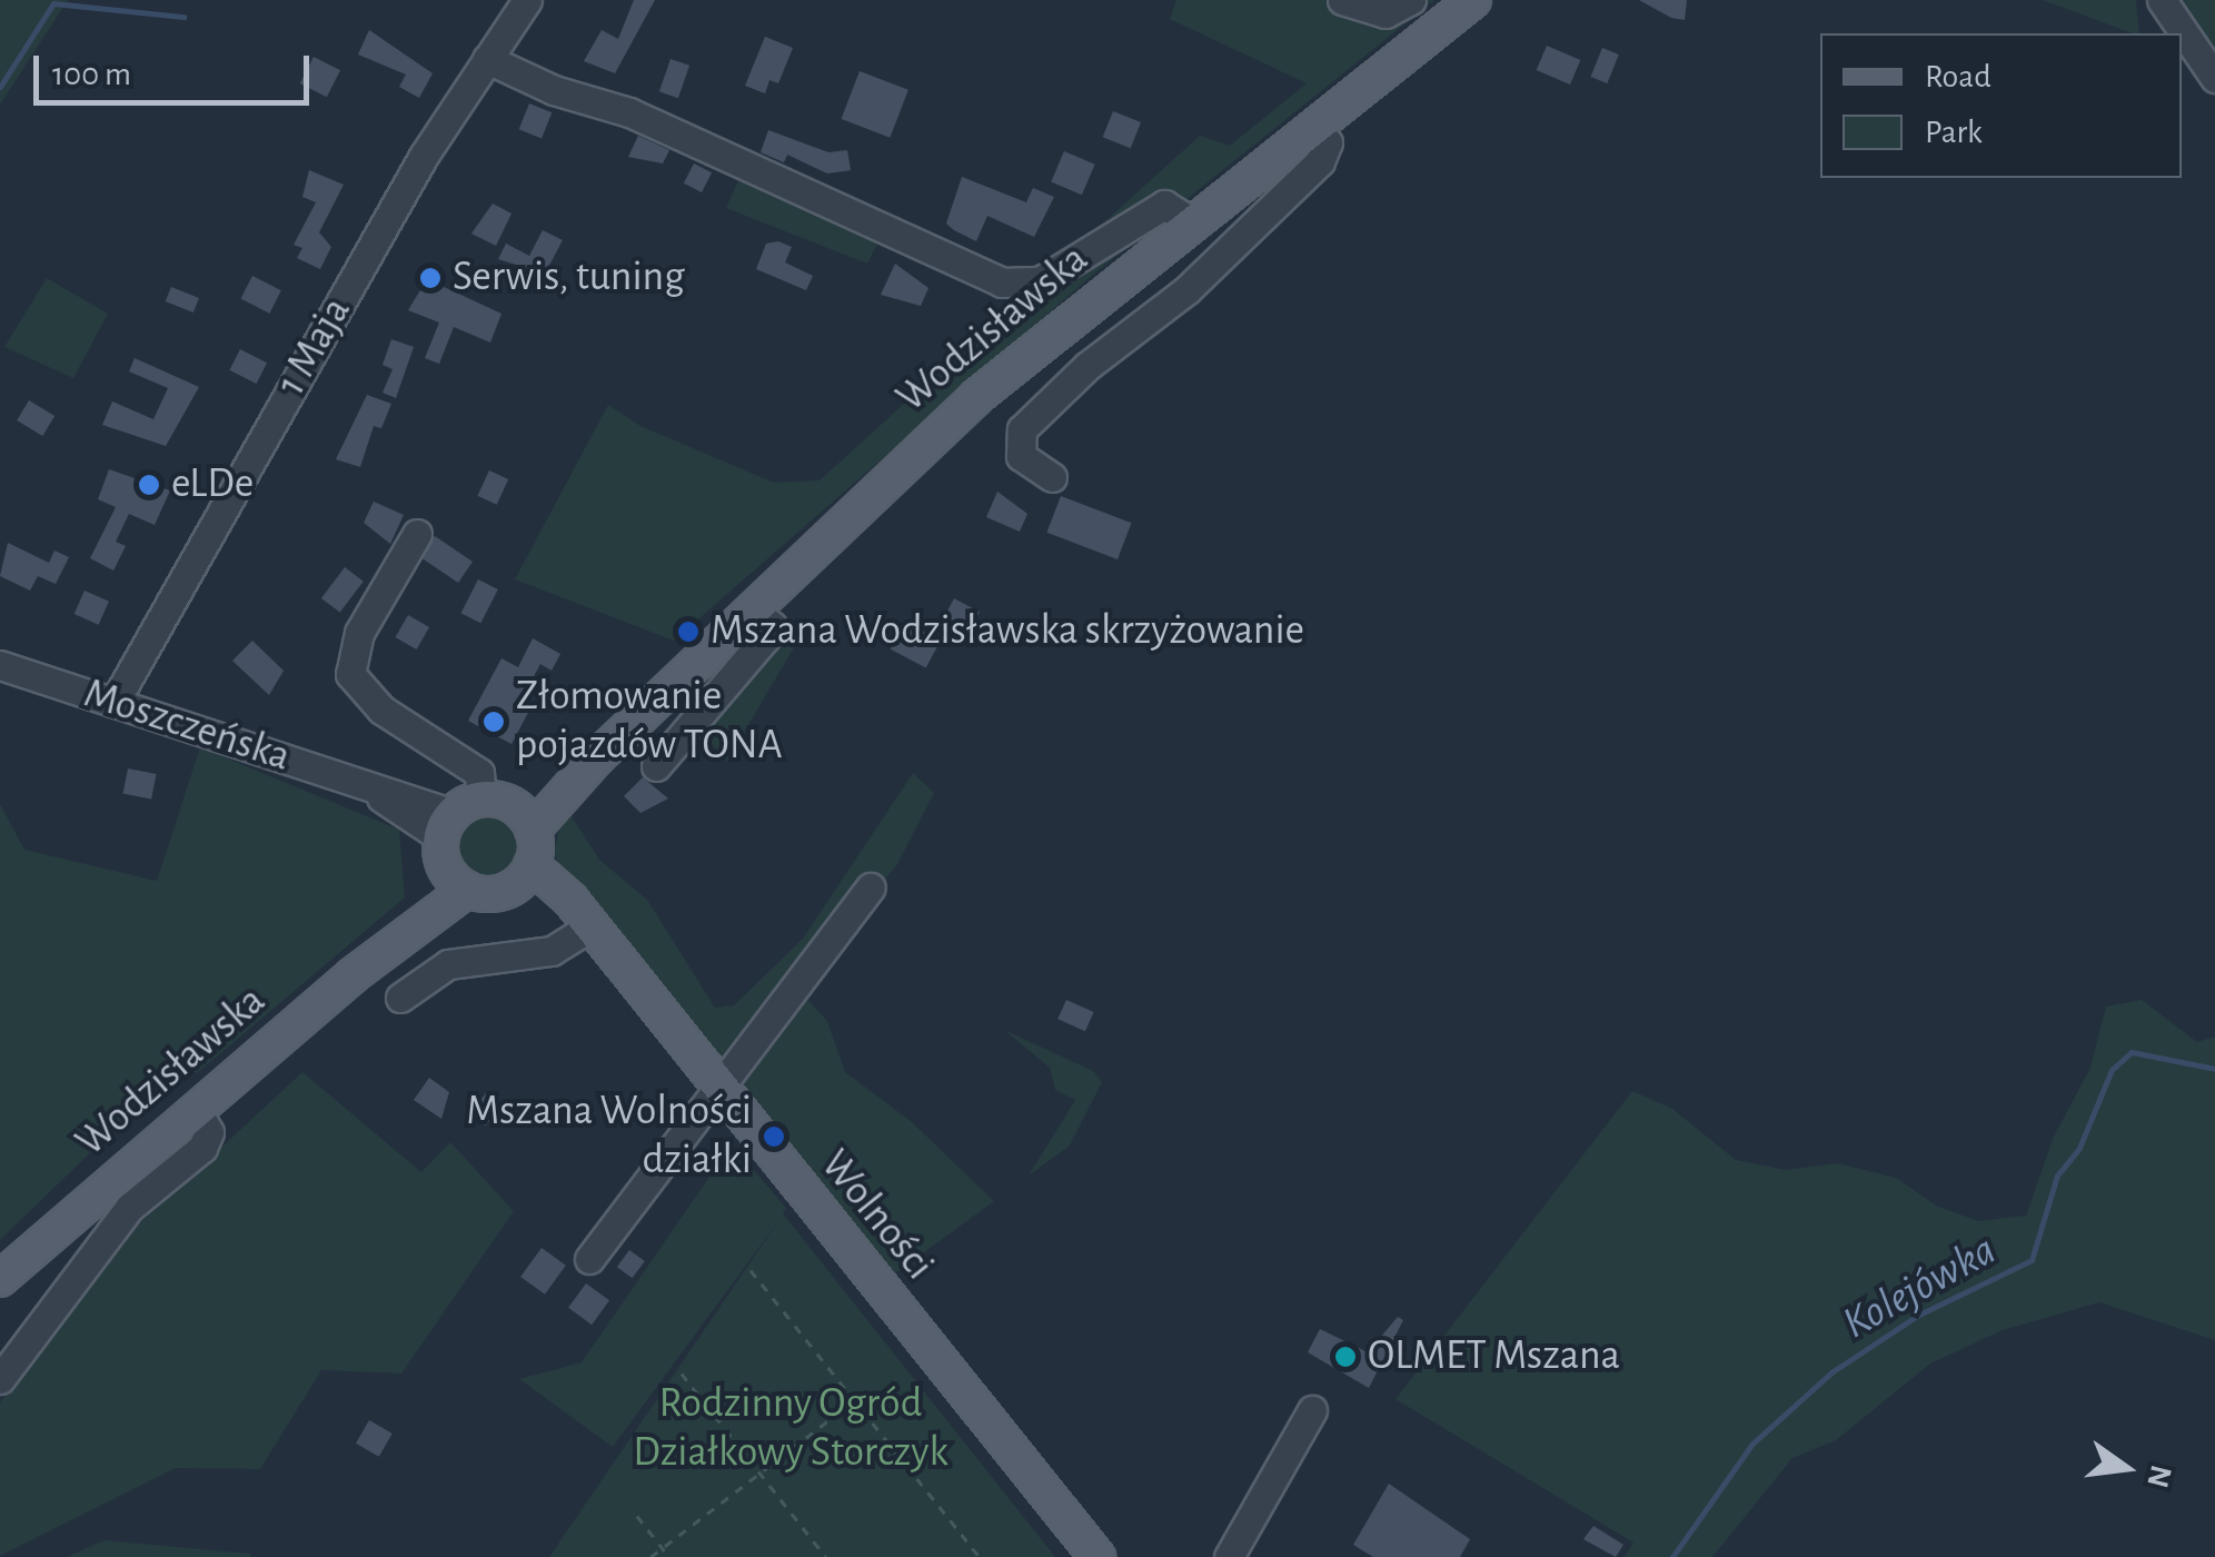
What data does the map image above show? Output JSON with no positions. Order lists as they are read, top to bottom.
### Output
{
  "streets": {
    "main road": ["Wodzisławska", "Wolności"],
    "street": ["1 Maja", "Moszczeńska"]
  },
  "crossings": [
    ["Wodzisławska", "Moszczeńska"],
    ["1 Maja", "Moszczeńska"]
  ],
  "water": ["Kolejówka"],
  "parks": ["Rodzinny Ogród Działkowy Storczyk"],
  "places": [
    "Serwis, tuning",
    "eLDe",
    "Mszana Wodzisławska skrzyżowanie",
    "Złomowanie pojazdów TONA",
    "Mszana Wolności działki",
    "OLMET Mszana"
  ],
  "legend": ["Road", "Park"],
  "scale_bar": "100 m",
  "north": "right"
}
